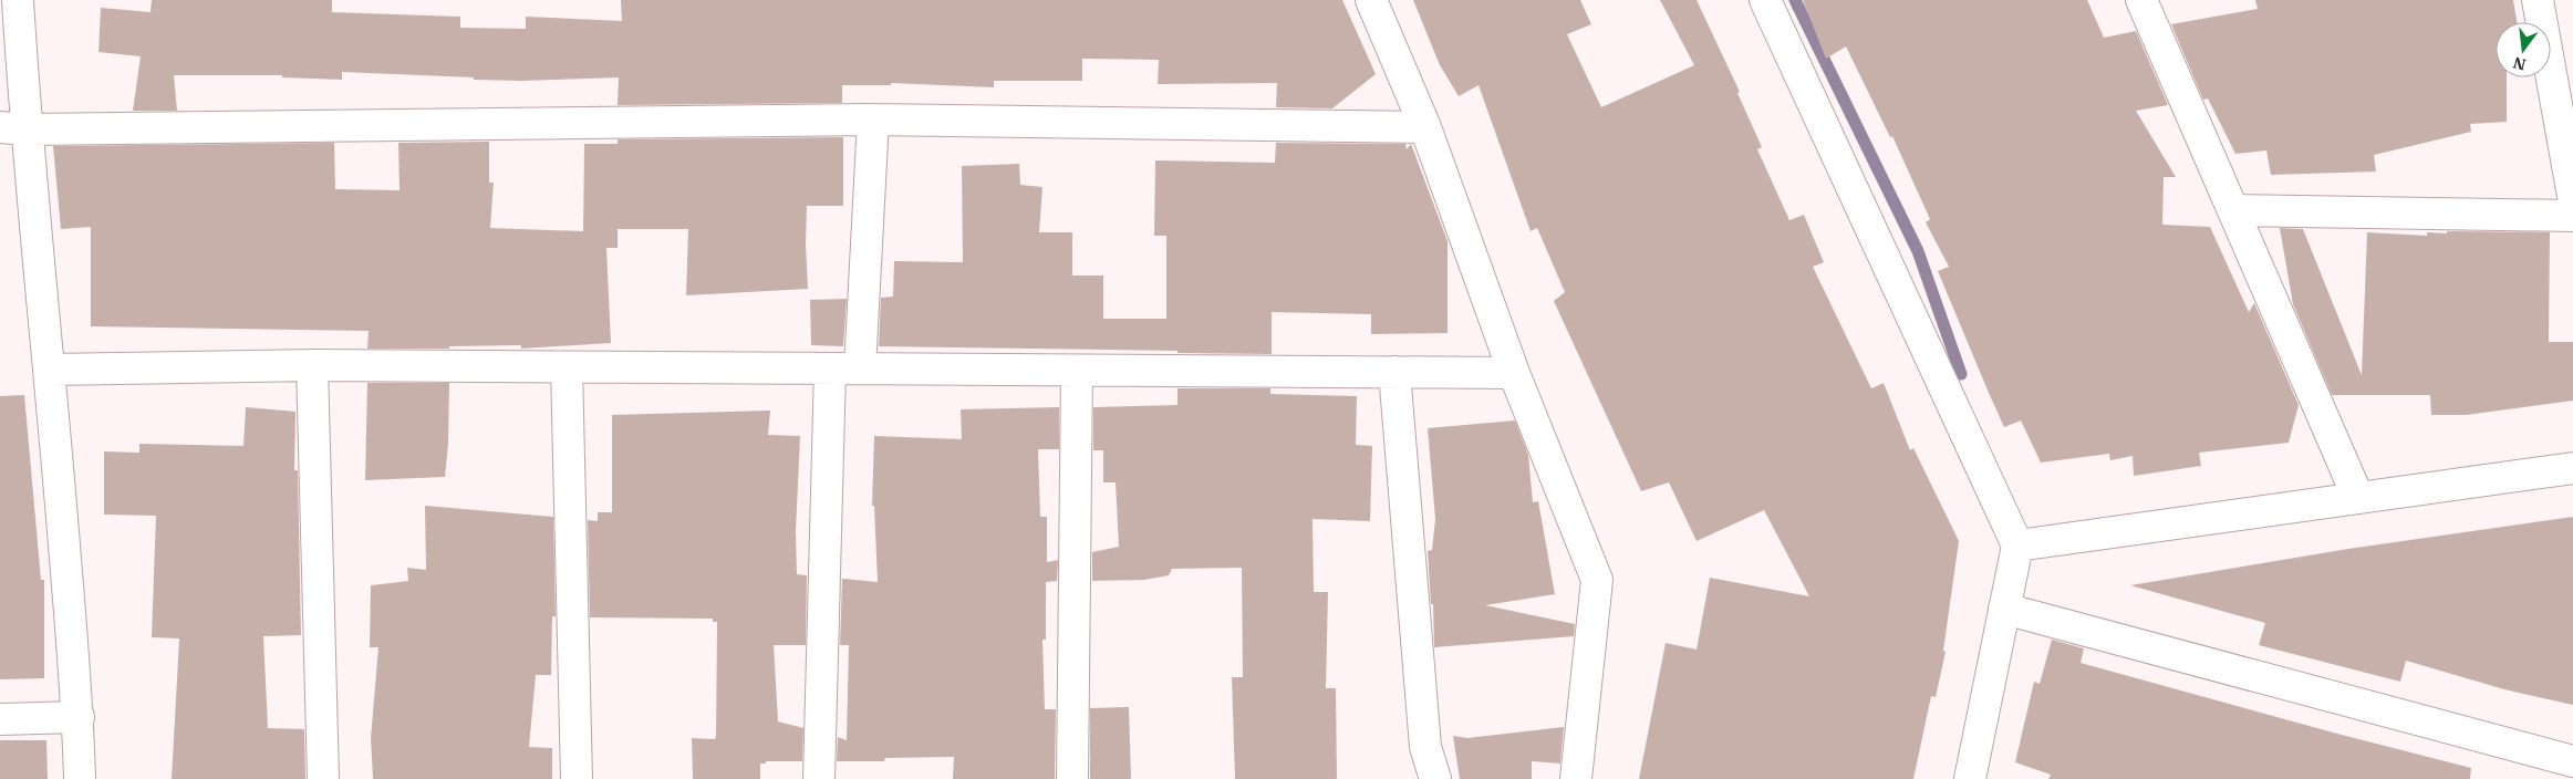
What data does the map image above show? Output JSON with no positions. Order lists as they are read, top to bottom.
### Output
{
  "north": "bottom"
}
